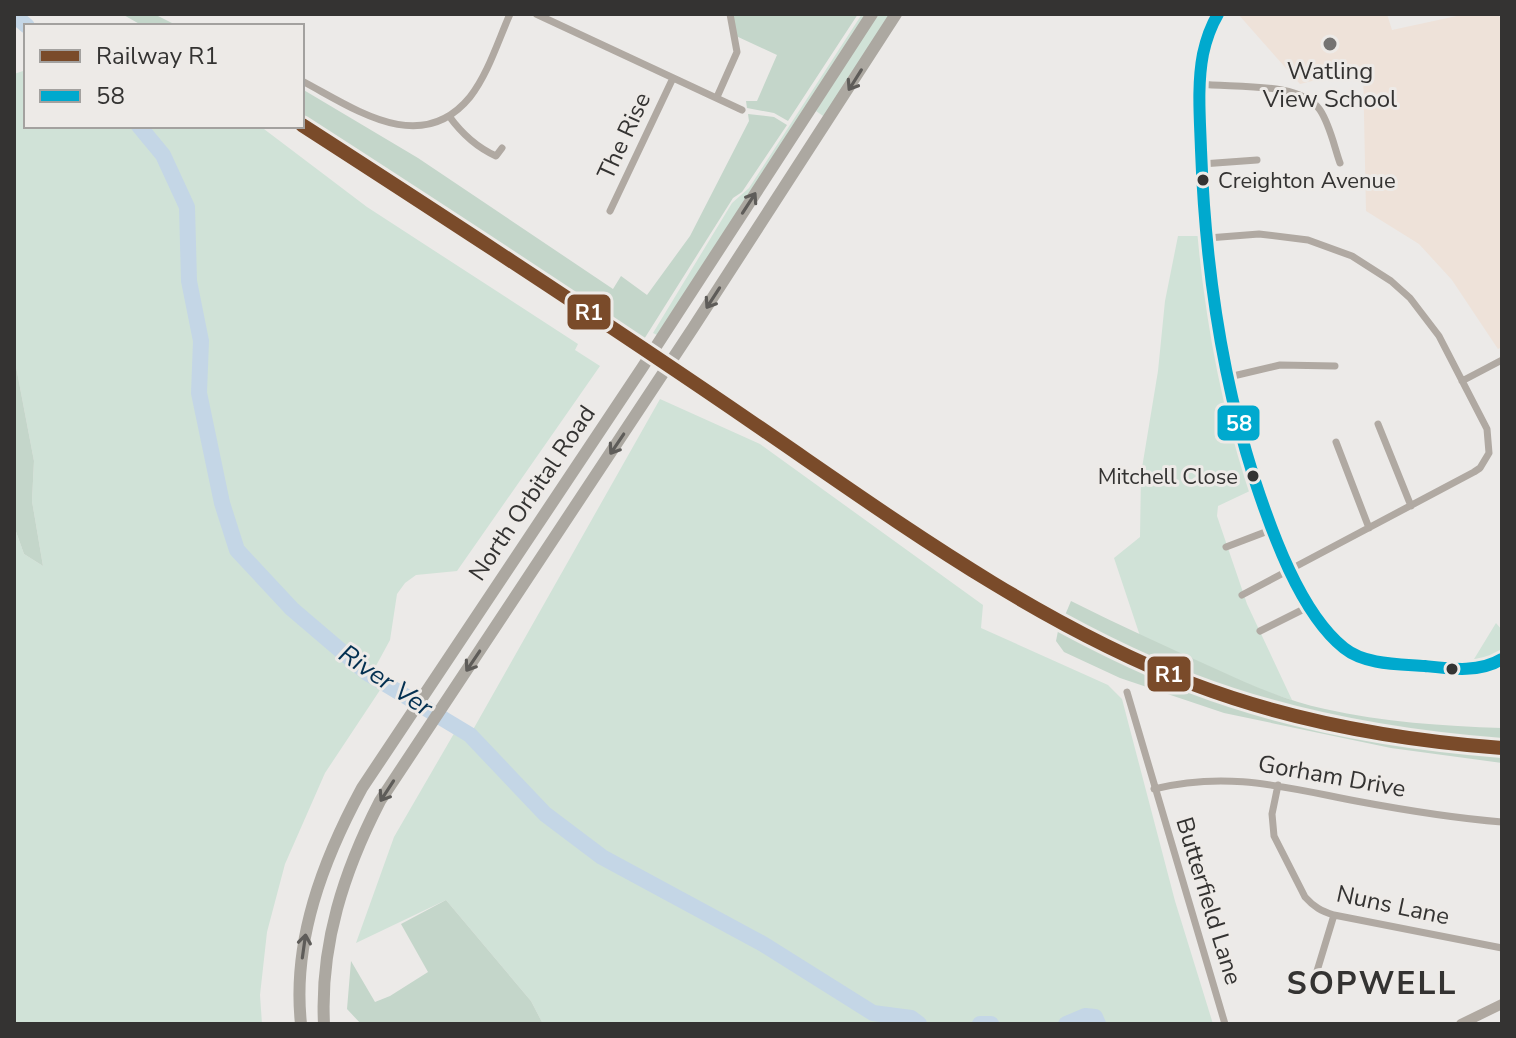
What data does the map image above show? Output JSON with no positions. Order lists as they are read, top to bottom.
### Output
{
  "streets": {
    "highway": ["North Orbital Road"],
    "street": [
      "The Rise",
      "Gorham Drive",
      "Butterfield Lane",
      "Nuns Lane"
    ]
  },
  "crossings": [
    ["Gorham Drive", "Butterfield Lane"],
    ["Gorham Drive", "Nuns Lane"]
  ],
  "districts": ["SOPWELL"],
  "water": ["River Ver"],
  "places": ["Watling View School", "Creighton Avenue", "Mitchell Close"],
  "lines": ["transit line 58", "rail line R1"],
  "legend": ["Railway R1", "58"]
}
